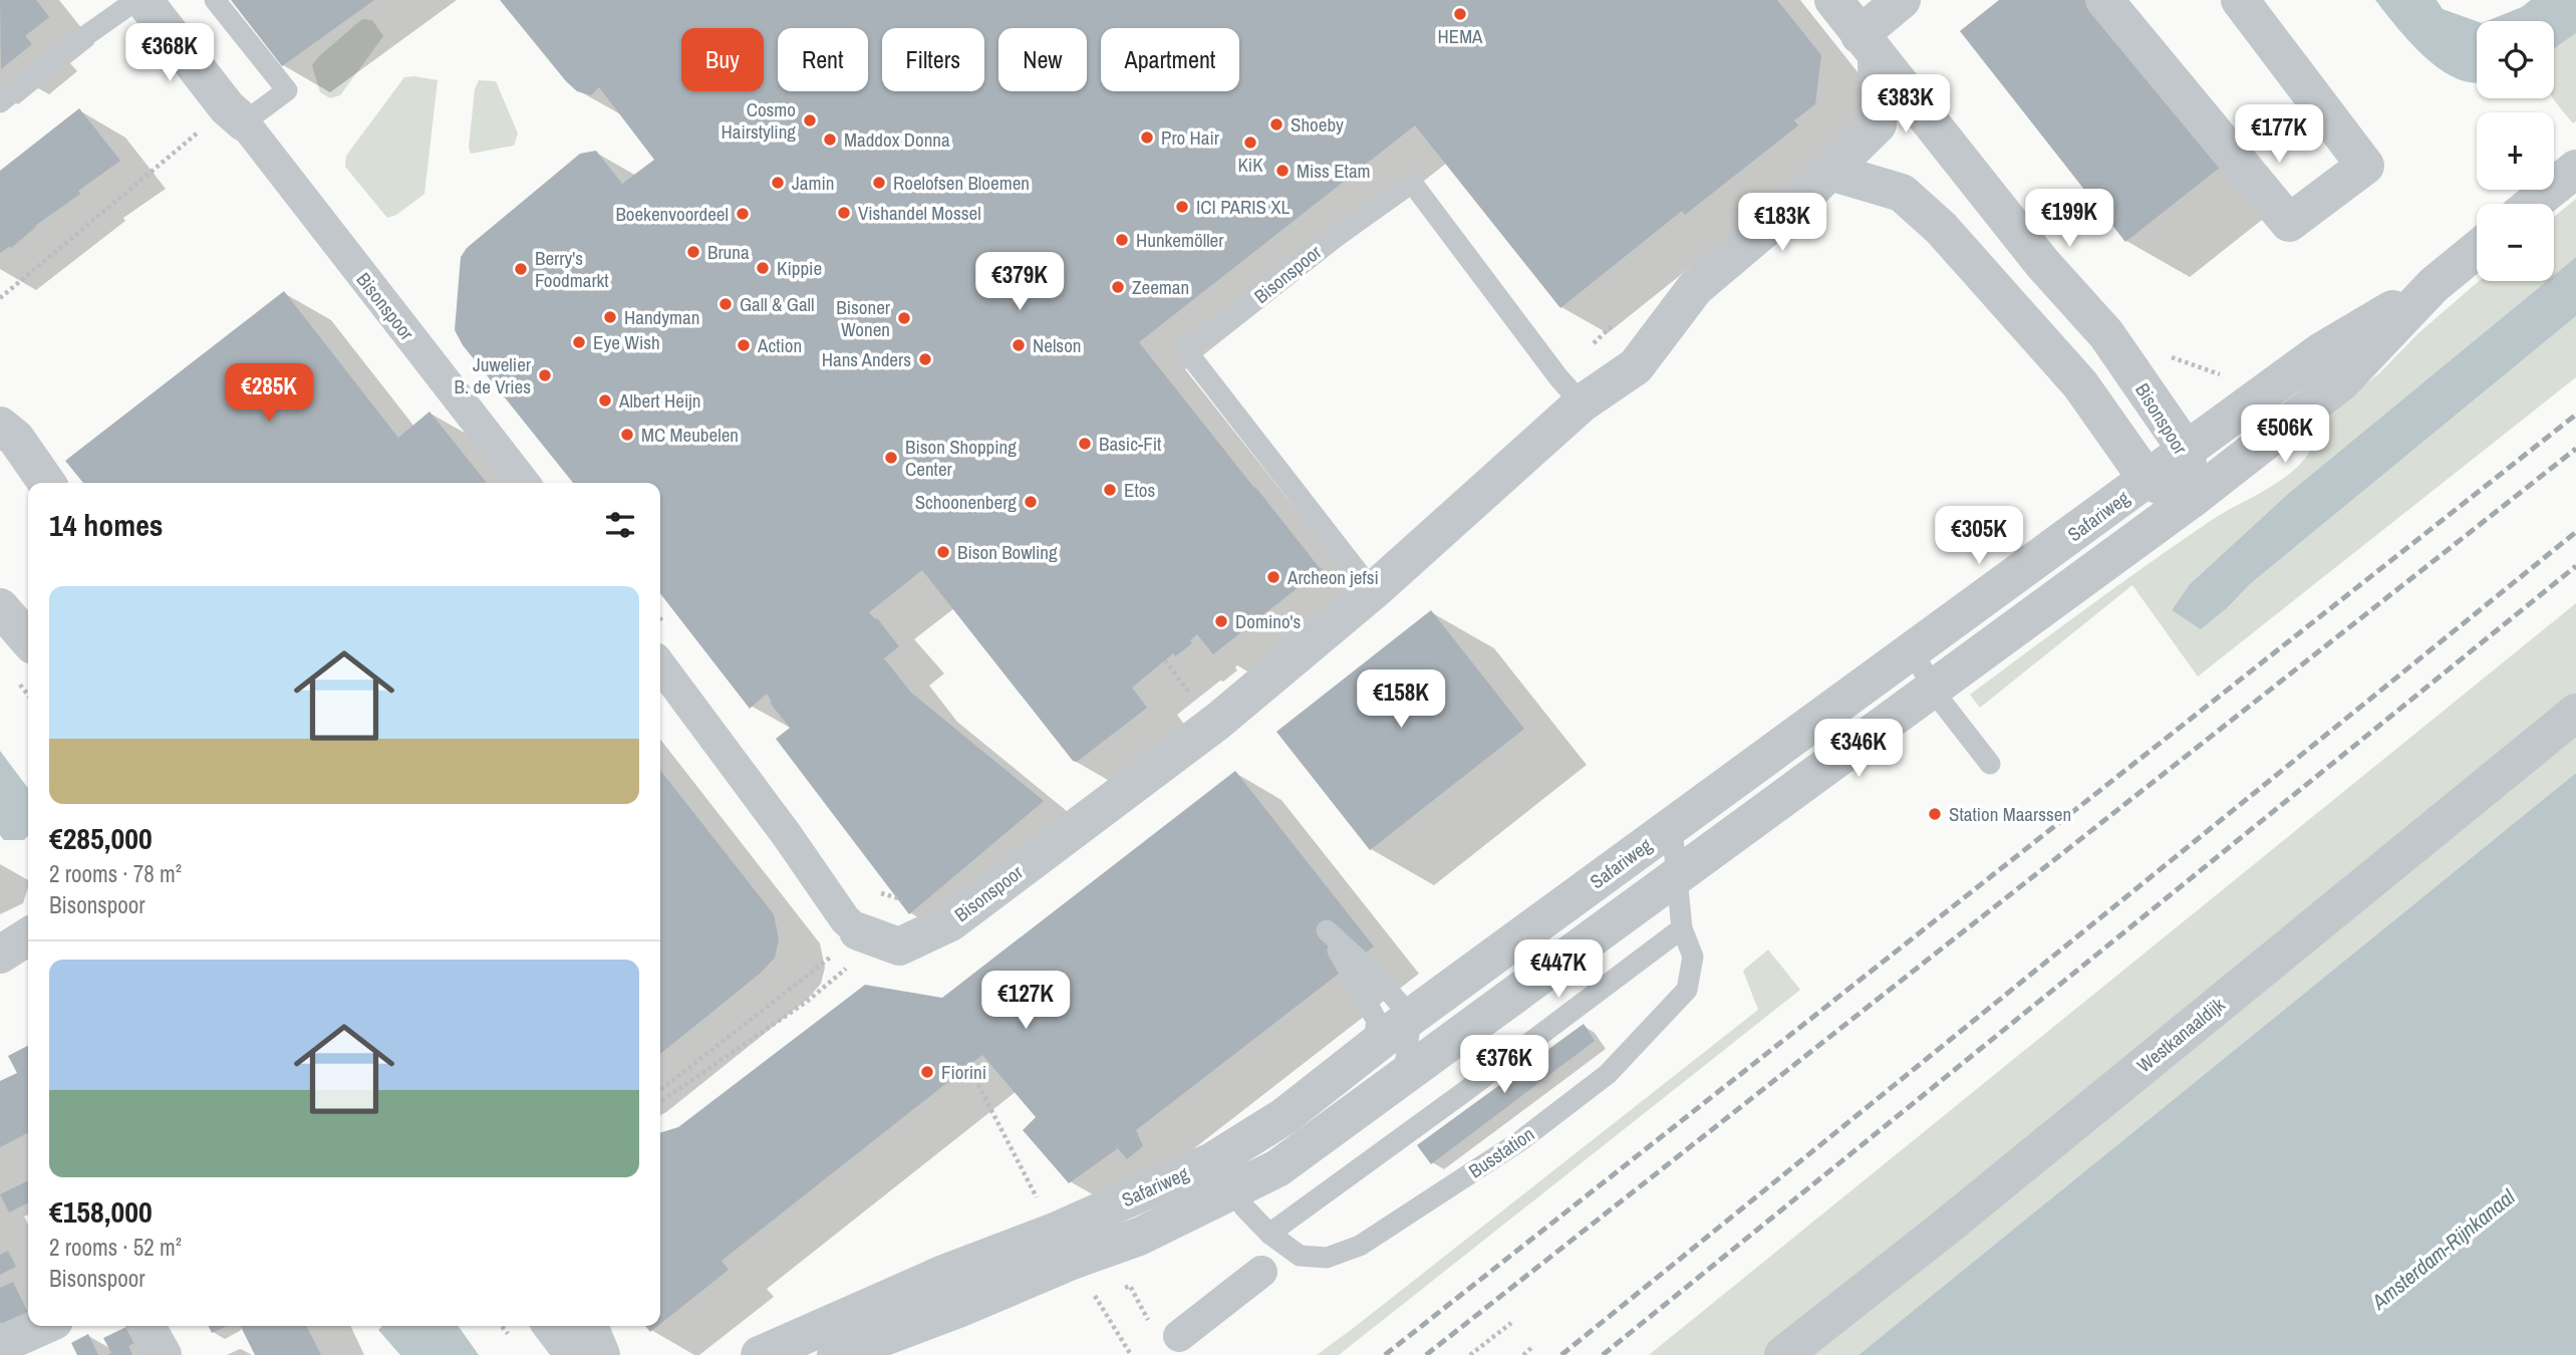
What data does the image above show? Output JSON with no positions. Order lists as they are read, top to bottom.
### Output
{
  "streets": {
    "street": ["Bisonspoor", "Safariweg", "Westkanaaldijk"],
    "lane": ["Busstation"]
  },
  "crossings": [
    ["Bisonspoor", "Safariweg"],
    ["Safariweg", "Busstation"]
  ],
  "water": ["Amsterdam-Rijnkanaal"],
  "places": [
    "HEMA",
    "Cosmo Hairstyling",
    "Shoeby",
    "Pro Hair",
    "Maddox Donna",
    "KiK",
    "Miss Etam",
    "Jamin",
    "Roelofsen Bloemen",
    "ICI PARIS XL",
    "Vishandel Mossel",
    "Boekenvoordeel",
    "Hunkemöller",
    "Bruna",
    "Kippie",
    "Berry's Foodmarkt",
    "Zeeman",
    "Gall & Gall",
    "Handyman",
    "Bisoner Wonen",
    "Eye Wish",
    "Action",
    "Nelson",
    "Hans Anders",
    "Juwelier B. de Vries",
    "Albert Heijn",
    "MC Meubelen",
    "Basic-Fit",
    "Bison Shopping Center",
    "Etos",
    "Schoonenberg",
    "Bison Bowling",
    "Archeon jefsi",
    "Domino's",
    "Station Maarssen",
    "Fiorini"
  ],
  "page": {
    "map_buttons": ["+", "−"],
    "price": [
      "€368K",
      "€383K",
      "€177K",
      "€199K",
      "€183K",
      "€379K",
      "€285K",
      "€506K",
      "€305K",
      "€158K",
      "€346K",
      "€447K",
      "€127K",
      "€376K"
    ],
    "chip": [
      "Buy",
      "Rent",
      "Filters",
      "New",
      "Apartment"
    ],
    "heading": "14 homes",
    "list": [
      {
        "name": "€285,000",
        "note": "2 rooms · 78 m² · Bisonspoor"
      },
      {
        "name": "€158,000",
        "note": "2 rooms · 52 m² · Bisonspoor"
      }
    ]
  }
}
